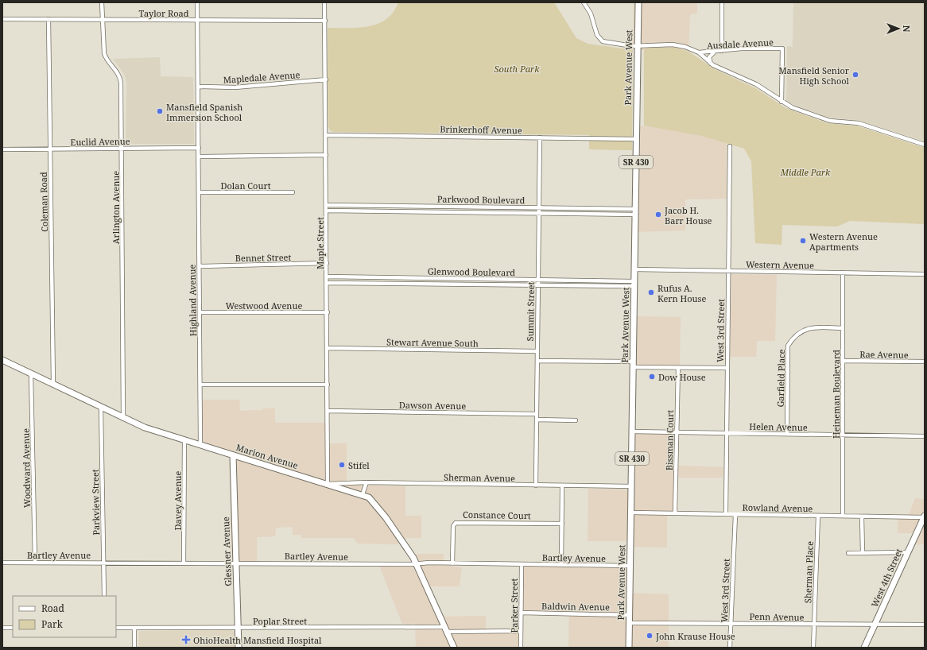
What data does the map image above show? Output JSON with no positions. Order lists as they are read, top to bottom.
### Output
{
  "streets": {
    "main road": [
      "Park Avenue West",
      "SR 430",
      "Marion Avenue",
      "Glessner Avenue",
      "West 4th Street"
    ],
    "street": [
      "Taylor Road",
      "Ausdale Avenue",
      "Mapledale Avenue",
      "Brinkerhoff Avenue",
      "Euclid Avenue",
      "Dolan Court",
      "Parkwood Boulevard",
      "Coleman Road",
      "Arlington Avenue",
      "Maple Street",
      "Bennet Street",
      "Western Avenue",
      "Glenwood Boulevard",
      "Highland Avenue",
      "Westwood Avenue",
      "Summit Street",
      "West 3rd Street",
      "Stewart Avenue South",
      "Rae Avenue",
      "Garfield Place",
      "Heineman Boulevard",
      "Dawson Avenue",
      "Helen Avenue",
      "Bissman Court",
      "Woodward Avenue",
      "Sherman Avenue",
      "Davey Avenue",
      "Parkview Street",
      "Rowland Avenue",
      "Constance Court",
      "Bartley Avenue",
      "Sherman Place",
      "Parker Street",
      "Baldwin Avenue",
      "Penn Avenue",
      "Poplar Street"
    ]
  },
  "crossings": [
    ["Taylor Road", "Coleman Road"],
    ["Taylor Road", "Arlington Avenue"],
    ["Taylor Road", "Maple Street"],
    ["Park Avenue West", "Brinkerhoff Avenue"],
    ["Park Avenue West", "Parkwood Boulevard"],
    ["Park Avenue West", "Western Avenue"],
    ["Park Avenue West", "Glenwood Boulevard"],
    ["Park Avenue West", "Helen Avenue"],
    ["Park Avenue West", "Sherman Avenue"],
    ["Park Avenue West", "Rowland Avenue"],
    ["Park Avenue West", "Bartley Avenue"],
    ["Park Avenue West", "Baldwin Avenue"],
    ["Park Avenue West", "Penn Avenue"],
    ["Mapledale Avenue", "Maple Street"],
    ["Brinkerhoff Avenue", "Maple Street"],
    ["Brinkerhoff Avenue", "Summit Street"],
    ["Euclid Avenue", "Coleman Road"],
    ["Euclid Avenue", "Arlington Avenue"],
    ["Euclid Avenue", "Highland Avenue"],
    ["Dolan Court", "Highland Avenue"],
    ["Parkwood Boulevard", "Maple Street"],
    ["Parkwood Boulevard", "Summit Street"],
    ["Coleman Road", "Marion Avenue"],
    ["Arlington Avenue", "Marion Avenue"],
    ["Maple Street", "Bennet Street"],
    ["Maple Street", "Glenwood Boulevard"],
    ["Maple Street", "Westwood Avenue"],
    ["Maple Street", "Stewart Avenue South"],
    ["Maple Street", "Dawson Avenue"],
    ["Maple Street", "Marion Avenue"],
    ["Maple Street", "Sherman Avenue"],
    ["Bennet Street", "Highland Avenue"],
    ["Western Avenue", "West 3rd Street"],
    ["Western Avenue", "Heineman Boulevard"],
    ["Glenwood Boulevard", "Summit Street"],
    ["Highland Avenue", "Westwood Avenue"],
    ["Highland Avenue", "Marion Avenue"],
    ["Summit Street", "Stewart Avenue South"],
    ["Summit Street", "Dawson Avenue"],
    ["Summit Street", "Sherman Avenue"],
    ["West 3rd Street", "Helen Avenue"],
    ["West 3rd Street", "Rowland Avenue"],
    ["West 3rd Street", "Penn Avenue"],
    ["Rae Avenue", "Heineman Boulevard"],
    ["Garfield Place", "Heineman Boulevard"],
    ["Garfield Place", "Helen Avenue"],
    ["Heineman Boulevard", "Helen Avenue"],
    ["Heineman Boulevard", "Rowland Avenue"],
    ["Helen Avenue", "Bissman Court"],
    ["Bissman Court", "Rowland Avenue"],
    ["Marion Avenue", "Woodward Avenue"],
    ["Marion Avenue", "Sherman Avenue"],
    ["Marion Avenue", "Davey Avenue"],
    ["Marion Avenue", "Parkview Street"],
    ["Marion Avenue", "Glessner Avenue"],
    ["Marion Avenue", "Bartley Avenue"],
    ["Marion Avenue", "Poplar Street"],
    ["Woodward Avenue", "Bartley Avenue"],
    ["Davey Avenue", "Bartley Avenue"],
    ["Parkview Street", "Bartley Avenue"],
    ["Rowland Avenue", "Sherman Place"],
    ["Rowland Avenue", "West 4th Street"],
    ["Constance Court", "Bartley Avenue"],
    ["Glessner Avenue", "Bartley Avenue"],
    ["Glessner Avenue", "Poplar Street"],
    ["Bartley Avenue", "Parker Street"],
    ["Sherman Place", "Penn Avenue"],
    ["West 4th Street", "Penn Avenue"],
    ["Parker Street", "Baldwin Avenue"],
    ["Parker Street", "Poplar Street"]
  ],
  "parks": ["South Park", "Middle Park"],
  "places": {
    "other": [
      "Mansfield Senior High School",
      "Mansfield Spanish Immersion School",
      "Jacob H. Barr House",
      "Western Avenue Apartments",
      "Rufus A. Kern House",
      "Dow House",
      "Stifel",
      "John Krause House"
    ],
    "health": ["OhioHealth Mansfield Hospital"]
  },
  "legend": ["Road", "Park"],
  "north": "right"
}
